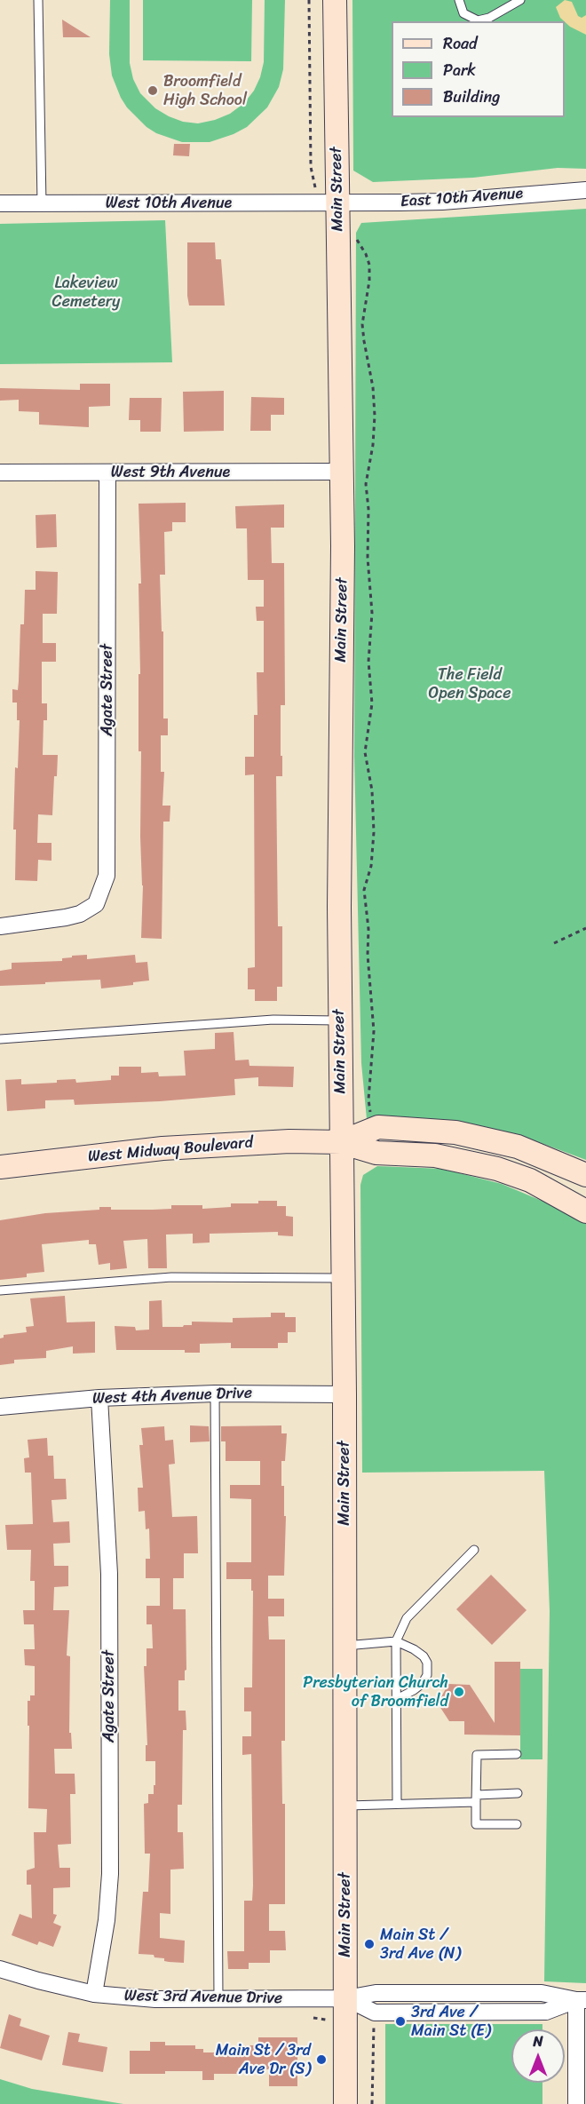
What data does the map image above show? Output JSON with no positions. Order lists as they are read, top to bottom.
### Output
{
  "streets": {
    "main road": ["Main Street", "West Midway Boulevard"],
    "street": [
      "East 10th Avenue",
      "West 10th Avenue",
      "West 9th Avenue",
      "Agate Street",
      "West 4th Avenue Drive",
      "West 3rd Avenue Drive"
    ]
  },
  "crossings": [
    ["Main Street", "East 10th Avenue"],
    ["Main Street", "West 10th Avenue"],
    ["Main Street", "West 9th Avenue"],
    ["Main Street", "West Midway Boulevard"],
    ["Main Street", "West 4th Avenue Drive"],
    ["Main Street", "West 3rd Avenue Drive"],
    ["East 10th Avenue", "West 10th Avenue"],
    ["West 9th Avenue", "Agate Street"],
    ["Agate Street", "West 4th Avenue Drive"],
    ["Agate Street", "West 3rd Avenue Drive"]
  ],
  "parks": ["Lakeview Cemetery", "The Field Open Space"],
  "places": [
    "Broomfield High School",
    "Presbyterian Church of Broomfield",
    "Main St / 3rd Ave (N)",
    "3rd Ave / Main St (E)",
    "Main St / 3rd Ave Dr (S)"
  ],
  "legend": ["Road", "Park", "Building"],
  "north": "top"
}
